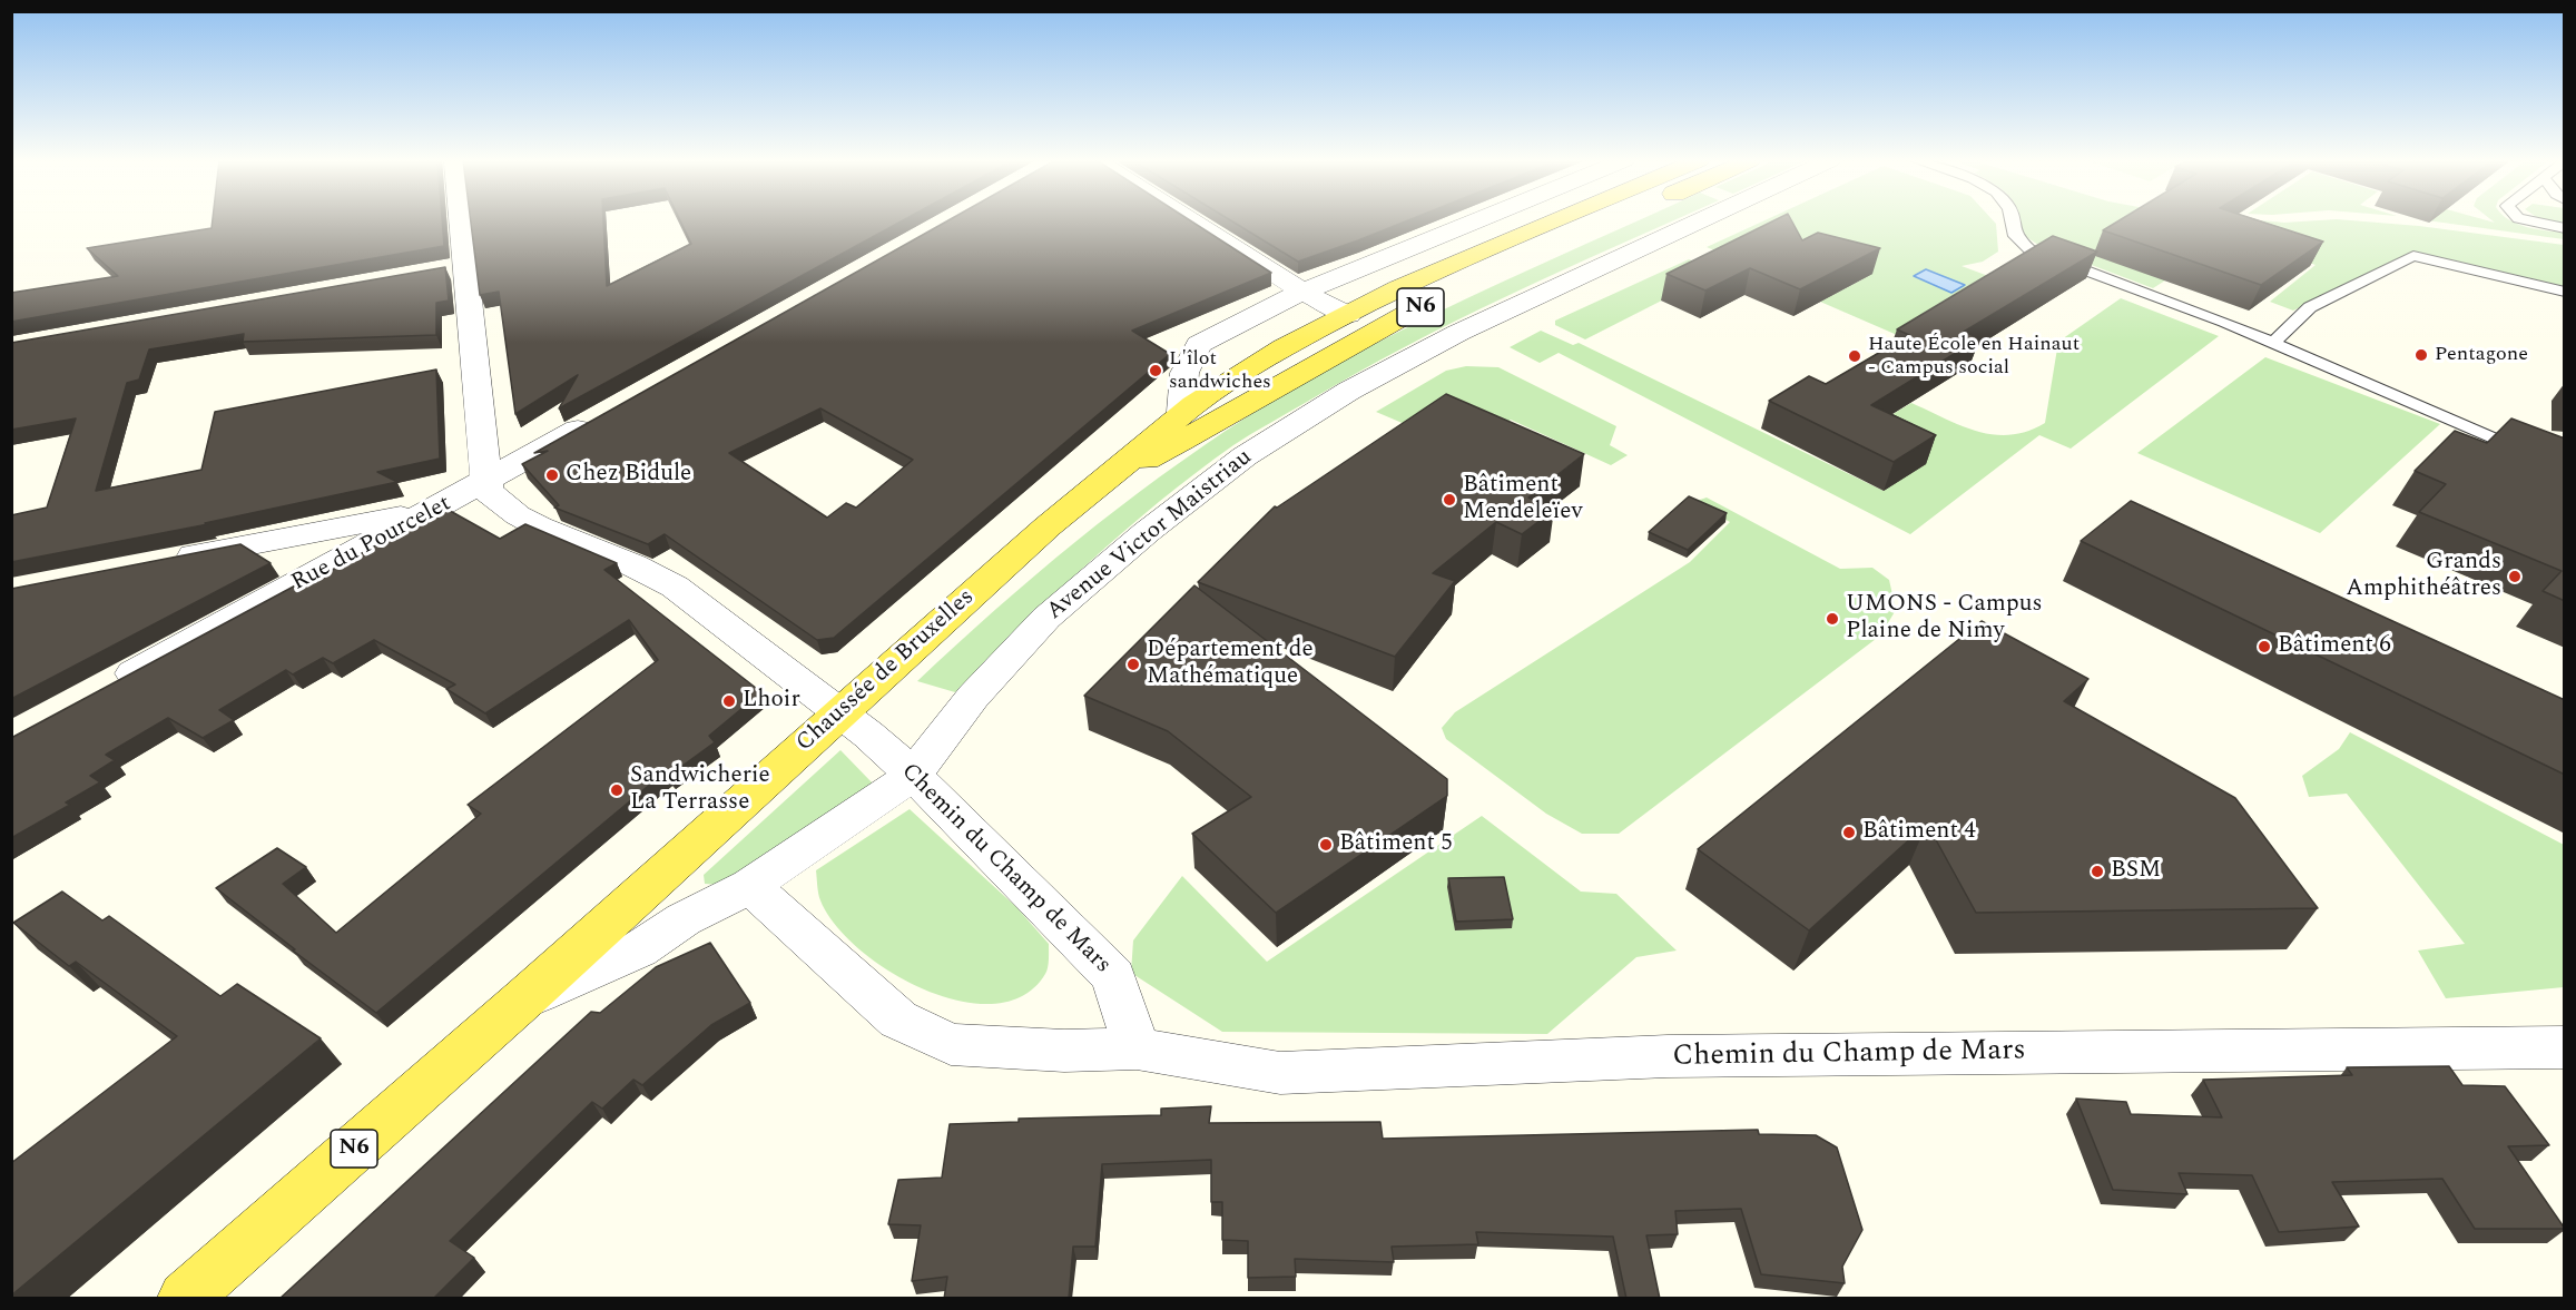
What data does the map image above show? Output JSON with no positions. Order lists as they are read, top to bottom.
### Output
{
  "streets": {
    "main road": ["N6", "Avenue Victor Maistriau", "Chaussée de Bruxelles"],
    "street": ["Rue du Pourcelet", "Chemin du Champ de Mars"]
  },
  "crossings": [
    ["N6", "Avenue Victor Maistriau"],
    ["N6", "Chaussée de Bruxelles"],
    ["Avenue Victor Maistriau", "Chaussée de Bruxelles"],
    ["Avenue Victor Maistriau", "Chemin du Champ de Mars"],
    ["Rue du Pourcelet", "Chemin du Champ de Mars"],
    ["Chaussée de Bruxelles", "Chemin du Champ de Mars"]
  ],
  "places": [
    "Pentagone",
    "Haute École en Hainaut - Campus social",
    "L'îlot sandwiches",
    "Chez Bidule",
    "Bâtiment Mendeleïev",
    "Grands Amphithéâtres",
    "UMONS - Campus Plaine de Nimy",
    "Bâtiment 6",
    "Département de Mathématique",
    "Lhoir",
    "Sandwicherie La Terrasse",
    "Bâtiment 4",
    "Bâtiment 5",
    "BSM"
  ]
}
